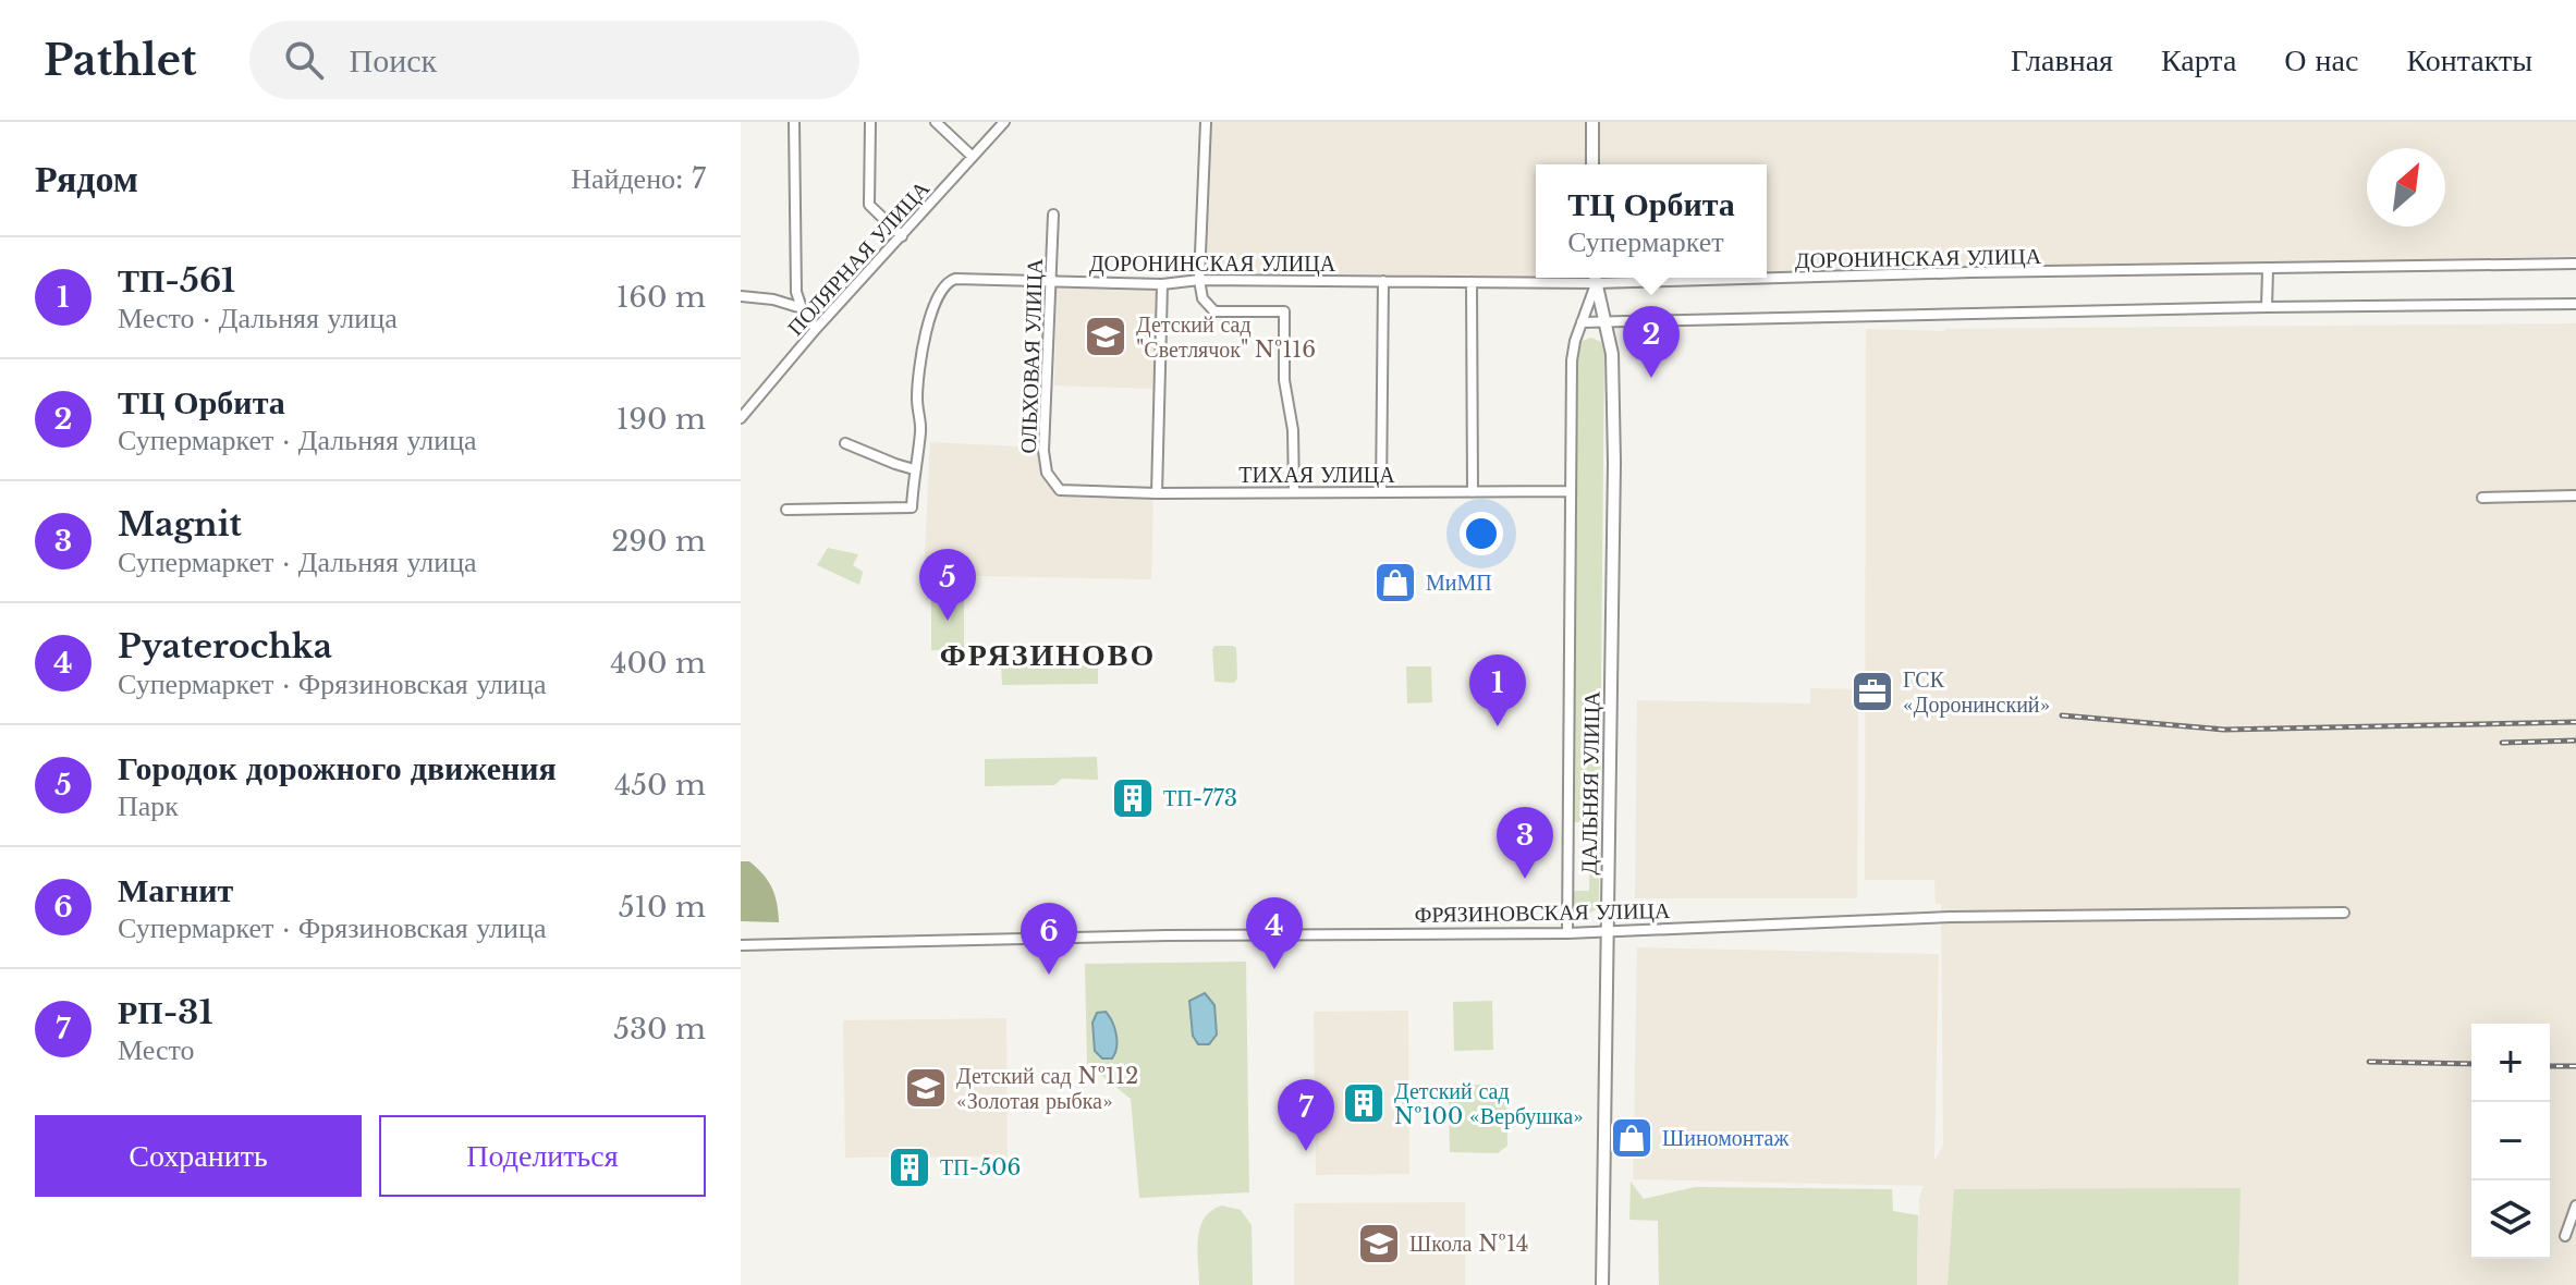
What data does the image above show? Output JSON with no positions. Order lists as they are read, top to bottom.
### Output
{
  "streets": {
    "street": [
      "ПОЛЯРНАЯ УЛИЦА",
      "ДОРОНИНСКАЯ УЛИЦА",
      "ОЛЬХОВАЯ УЛИЦА",
      "ТИХАЯ УЛИЦА",
      "ДАЛЬНЯЯ УЛИЦА",
      "ФРЯЗИНОВСКАЯ УЛИЦА"
    ]
  },
  "crossings": [
    ["ДОРОНИНСКАЯ УЛИЦА", "ОЛЬХОВАЯ УЛИЦА"],
    ["ОЛЬХОВАЯ УЛИЦА", "ТИХАЯ УЛИЦА"],
    ["ТИХАЯ УЛИЦА", "ДАЛЬНЯЯ УЛИЦА"],
    ["ДАЛЬНЯЯ УЛИЦА", "ФРЯЗИНОВСКАЯ УЛИЦА"]
  ],
  "districts": ["ФРЯЗИНОВО"],
  "places": {
    "school or university": ["Детский сад \"Светлячок\" №116", "Детский сад №112 «Золотая рыбка»", "Школа №14"],
    "shop": ["МиМП", "Шиномонтаж"],
    "office": ["ГСК «Доронинский»"],
    "building": ["ТП-773", "Детский сад №100 «Вербушка»", "ТП-506"]
  },
  "north": "top right",
  "page": {
    "header": "Pathlet",
    "search": "Поиск",
    "nav": [
      "Главная",
      "Карта",
      "О нас",
      "Контакты"
    ],
    "heading": ["Рядом", "Найдено: 7"],
    "popup": ["ТЦ Орбита", "Супермаркет"],
    "list": [
      {
        "mark": "1",
        "name": "ТП-561",
        "note": "Место · Дальняя улица",
        "value": "160 m"
      },
      {
        "mark": "2",
        "name": "ТЦ Орбита",
        "note": "Супермаркет · Дальняя улица",
        "value": "190 m"
      },
      {
        "mark": "3",
        "name": "Magnit",
        "note": "Супермаркет · Дальняя улица",
        "value": "290 m"
      },
      {
        "mark": "4",
        "name": "Pyaterochka",
        "note": "Супермаркет · Фрязиновская улица",
        "value": "400 m"
      },
      {
        "mark": "5",
        "name": "Городок дорожного движения",
        "note": "Парк",
        "value": "450 m"
      },
      {
        "mark": "6",
        "name": "Магнит",
        "note": "Супермаркет · Фрязиновская улица",
        "value": "510 m"
      },
      {
        "mark": "7",
        "name": "РП-31",
        "note": "Место",
        "value": "530 m"
      }
    ],
    "pins": [
      "2",
      "5",
      "1",
      "3",
      "4",
      "6",
      "7"
    ],
    "map_buttons": ["+", "−"],
    "buttons": ["Сохранить", "Поделиться"]
  }
}
